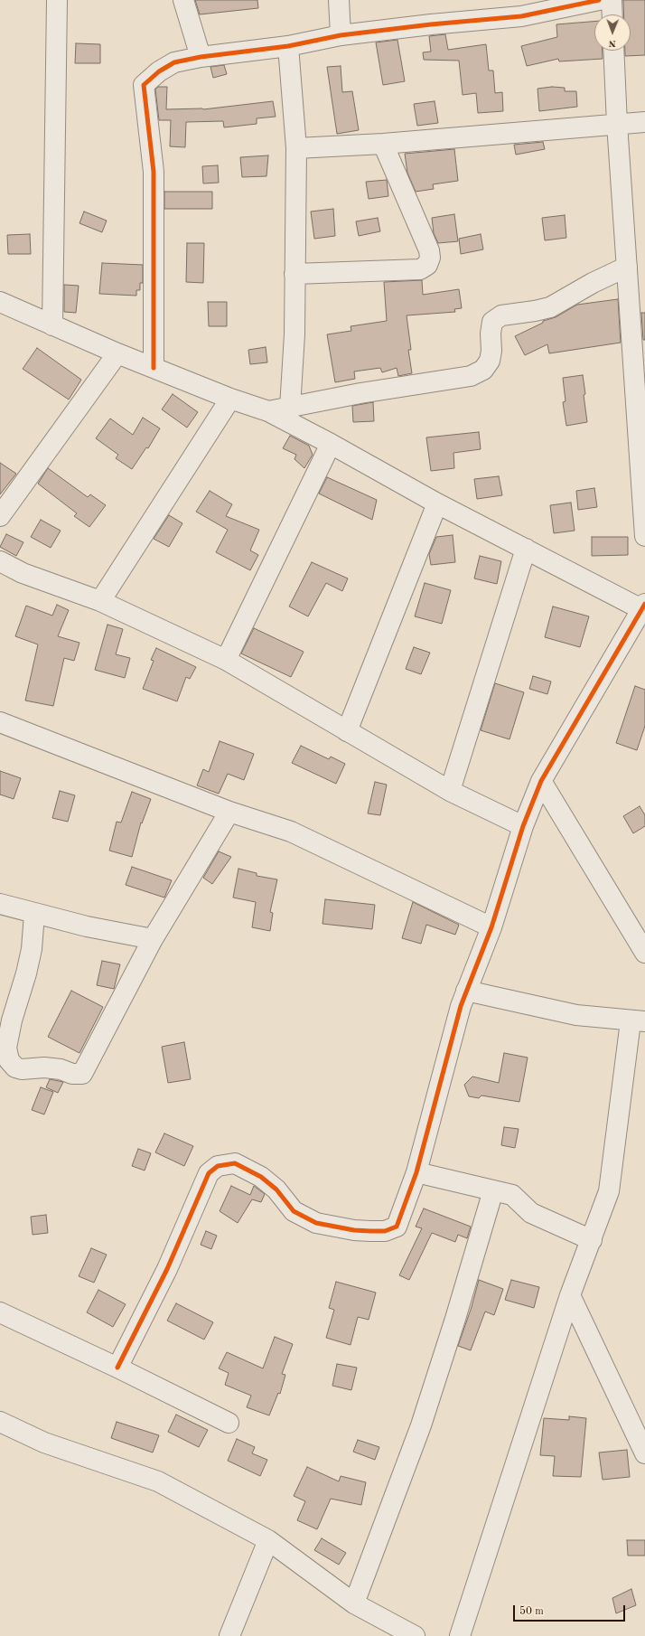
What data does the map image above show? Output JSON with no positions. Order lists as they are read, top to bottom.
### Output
{
  "scale_bar": "50 m",
  "north": "bottom"
}
